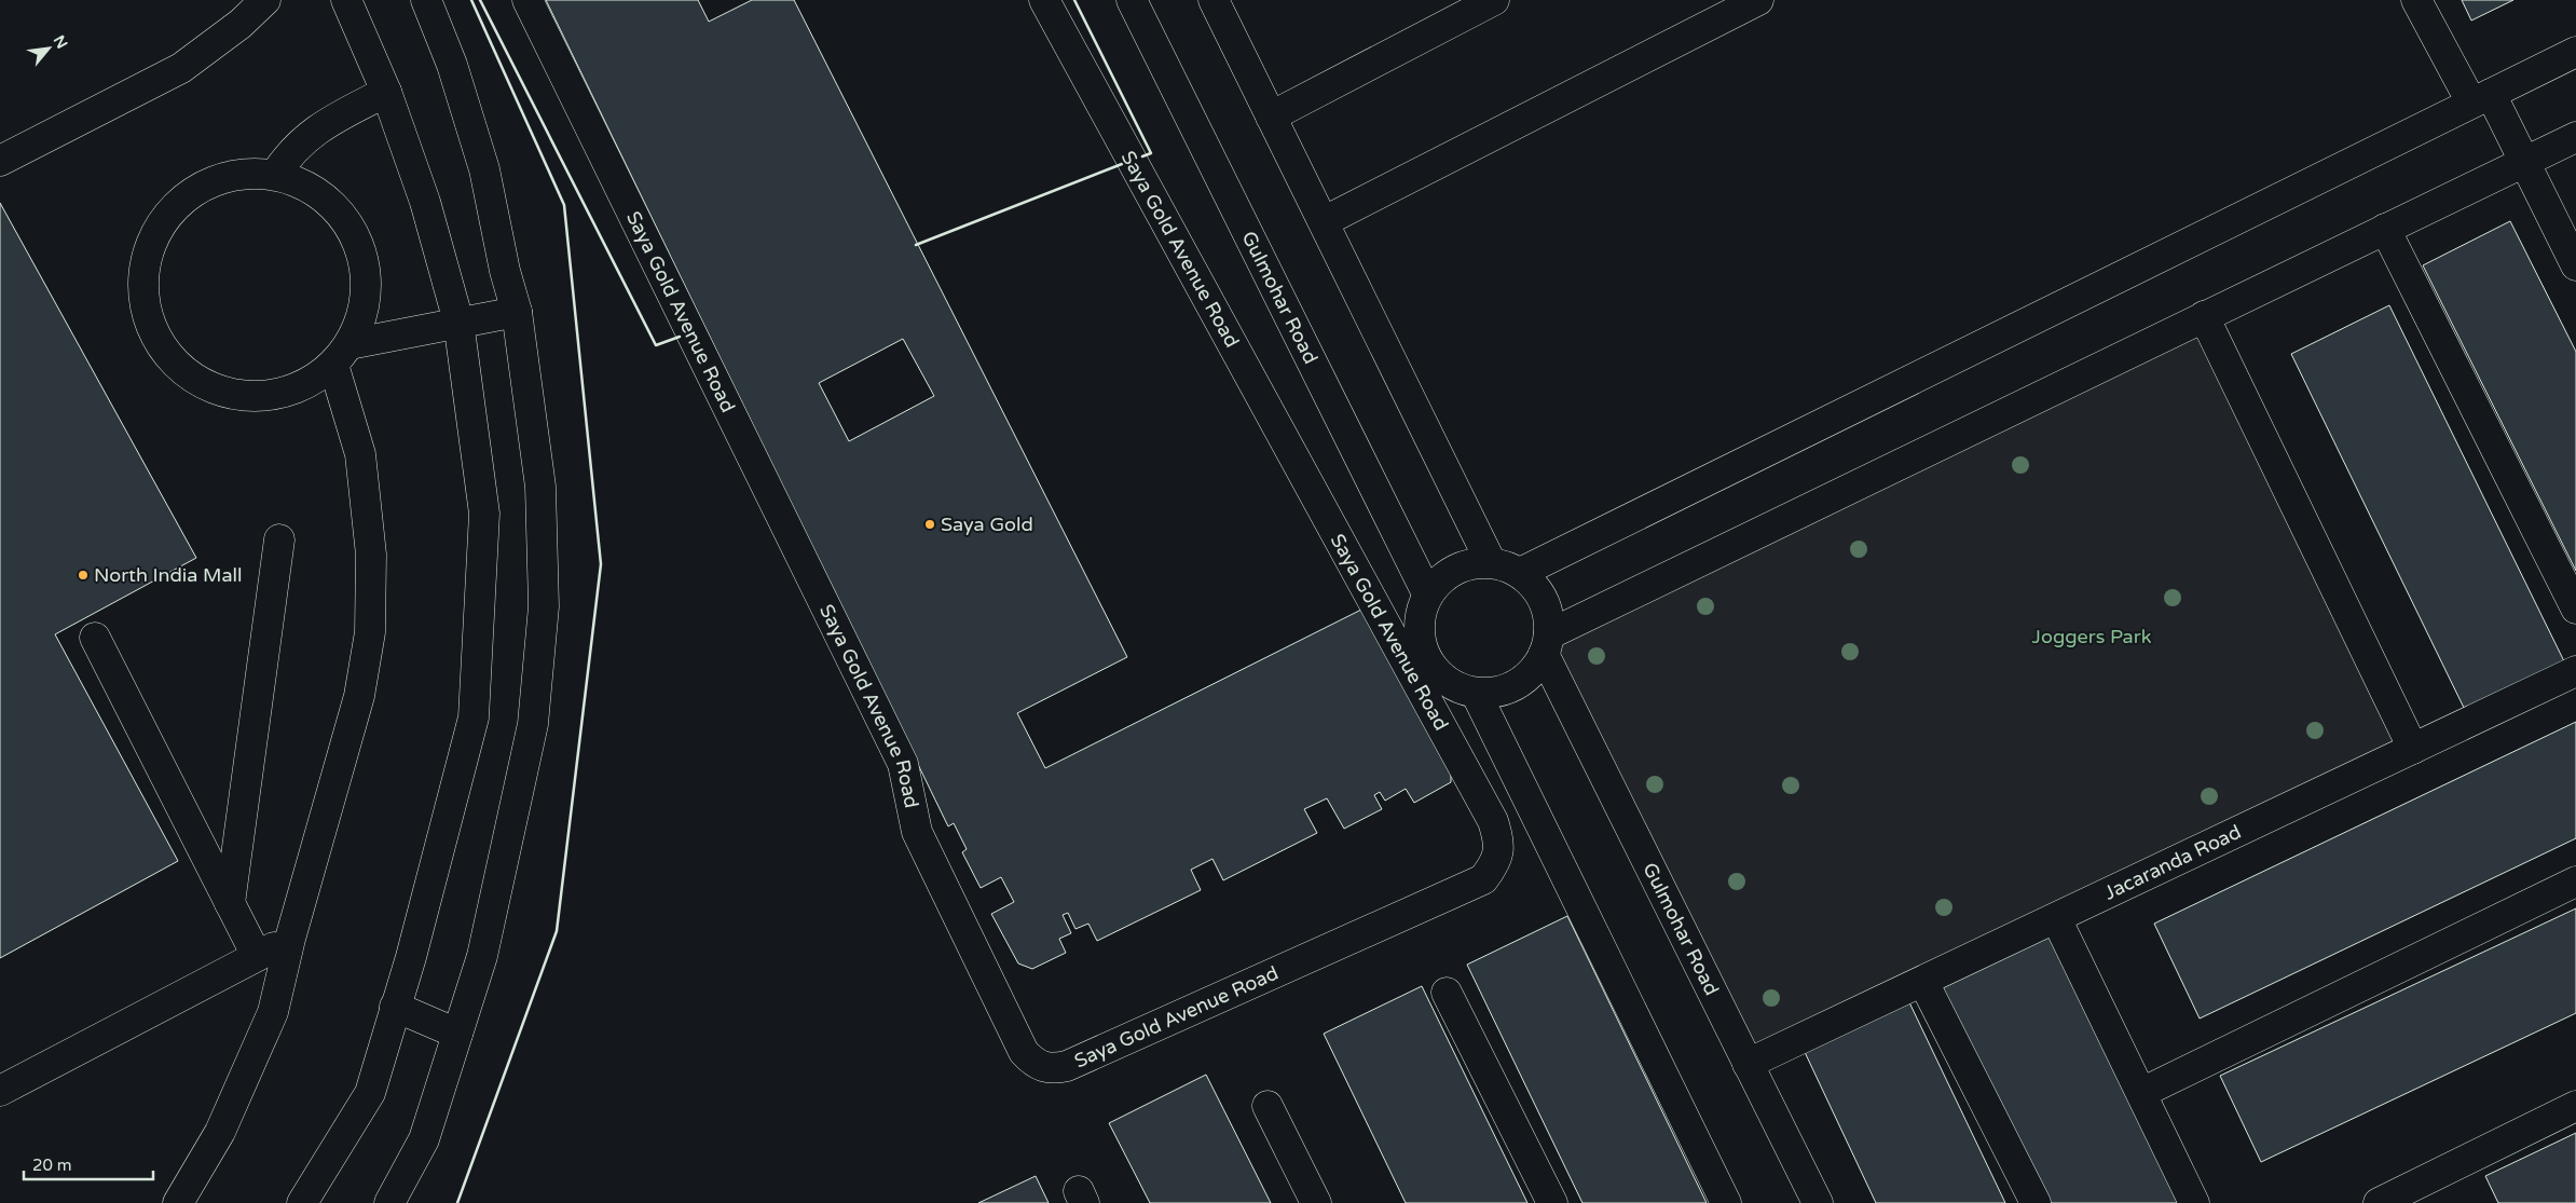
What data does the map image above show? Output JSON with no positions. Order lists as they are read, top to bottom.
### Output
{
  "streets": {
    "street": ["Saya Gold Avenue Road", "Gulmohar Road", "Jacaranda Road"]
  },
  "crossings": [
    ["Gulmohar Road", "Jacaranda Road"]
  ],
  "parks": ["Joggers Park"],
  "places": ["Saya Gold", "North India Mall"],
  "scale_bar": "20 m",
  "north": "top right"
}
